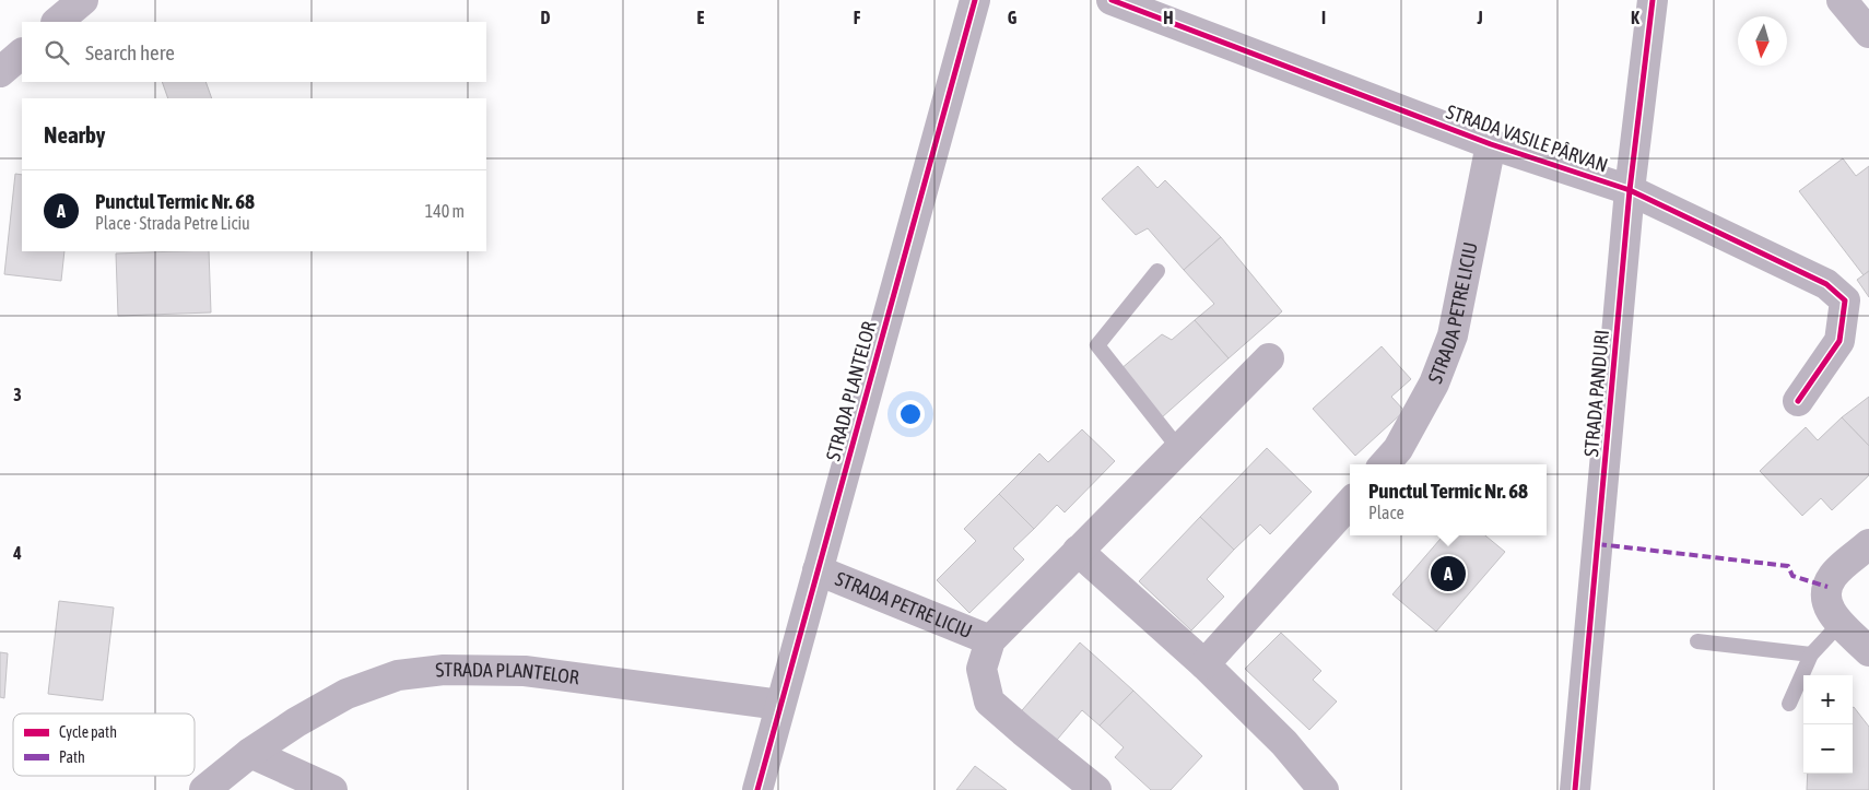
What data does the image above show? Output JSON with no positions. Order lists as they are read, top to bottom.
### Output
{
  "streets": {
    "street": [
      "STRADA VASILE PÂRVAN",
      "STRADA PETRE LICIU",
      "STRADA PLANTELOR",
      "STRADA PANDURI"
    ]
  },
  "crossings": [
    ["STRADA VASILE PÂRVAN", "STRADA PETRE LICIU"],
    ["STRADA VASILE PÂRVAN", "STRADA PANDURI"],
    ["STRADA PETRE LICIU", "STRADA PLANTELOR"]
  ],
  "legend": ["Cycle path", "Path"],
  "north": "bottom",
  "page": {
    "search": "Search here",
    "heading": "Nearby",
    "list": [
      {
        "mark": "A",
        "name": "Punctul Termic Nr. 68",
        "note": "Place · Strada Petre Liciu",
        "value": "140 m"
      }
    ],
    "popup": ["Punctul Termic Nr. 68", "Place"],
    "pins": "A",
    "map_buttons": ["+", "−"]
  },
  "grid": {
    "columns": [
      "D",
      "E",
      "F",
      "G",
      "H",
      "I",
      "J",
      "K"
    ],
    "rows": ["3", "4"]
  }
}
